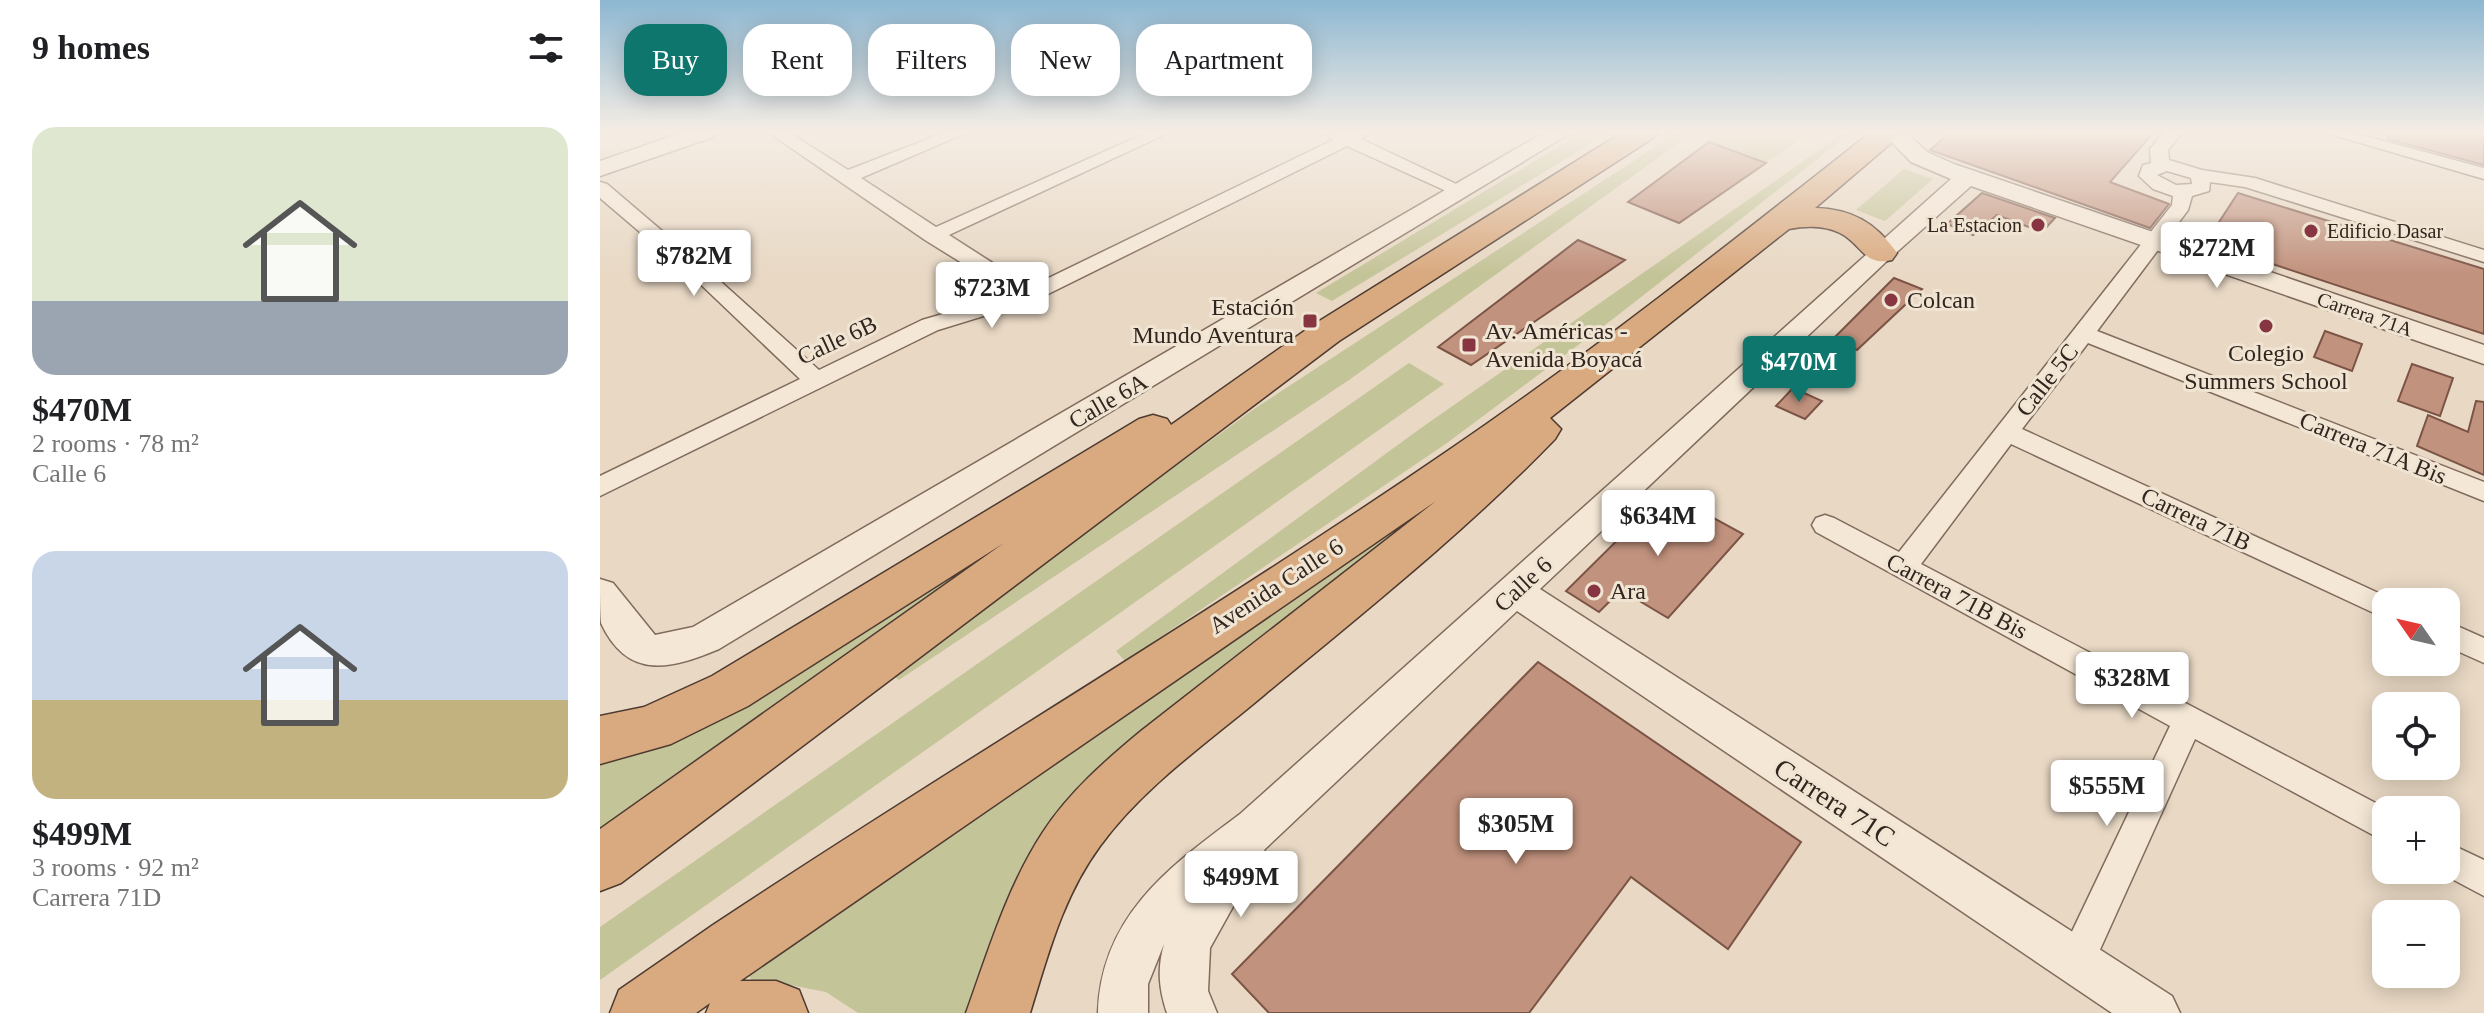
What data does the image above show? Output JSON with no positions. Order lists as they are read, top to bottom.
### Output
{
  "streets": {
    "highway": ["Avenida Calle 6"],
    "street": [
      "Carrera 71A",
      "Calle 6B",
      "Calle 5C",
      "Calle 6A",
      "Carrera 71A Bis",
      "Carrera 71B",
      "Calle 6",
      "Carrera 71B Bis",
      "Carrera 71C"
    ]
  },
  "crossings": [
    ["Carrera 71A", "Calle 5C"],
    ["Calle 5C", "Carrera 71A Bis"],
    ["Calle 5C", "Carrera 71B"],
    ["Calle 5C", "Carrera 71B Bis"],
    ["Calle 6", "Carrera 71C"]
  ],
  "places": {
    "other": [
      "La Estacion",
      "Edificio Dasar",
      "Colcan",
      "Colegio Summers School",
      "Ara"
    ],
    "transit": ["Estación Mundo Aventura", "Av. Américas - Avenida Boyacá"]
  },
  "north": "top left",
  "page": {
    "heading": "9 homes",
    "chip": [
      "Buy",
      "Rent",
      "Filters",
      "New",
      "Apartment"
    ],
    "list": [
      {
        "name": "$470M",
        "note": "2 rooms · 78 m² · Calle 6"
      },
      {
        "name": "$499M",
        "note": "3 rooms · 92 m² · Carrera 71D"
      }
    ],
    "price": [
      "$272M",
      "$782M",
      "$723M",
      "$470M",
      "$634M",
      "$328M",
      "$555M",
      "$305M",
      "$499M"
    ],
    "map_buttons": ["+", "−"]
  }
}
